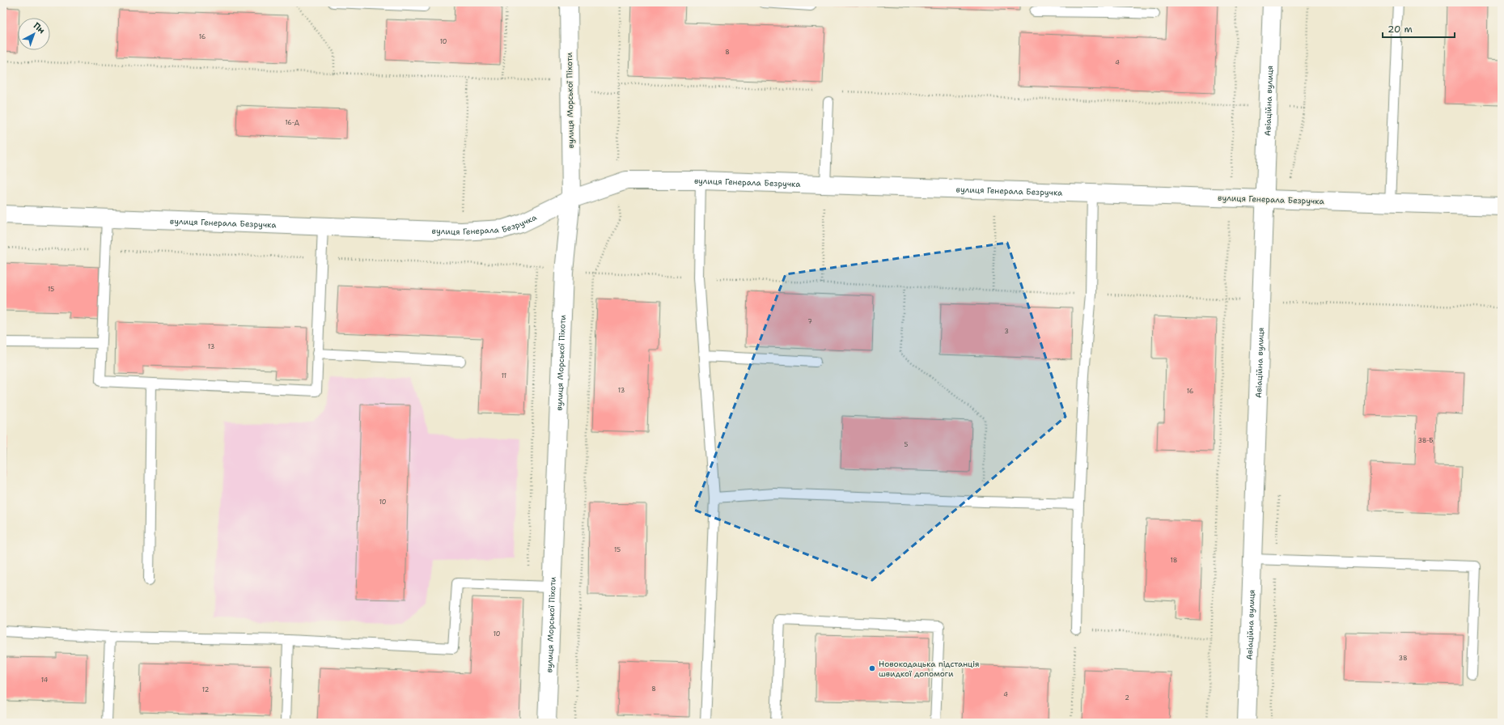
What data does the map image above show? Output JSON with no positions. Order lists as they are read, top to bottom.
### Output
{
  "streets": {
    "street": ["вулиця Морської Піхоти", "Авіаційна вулиця", "вулиця Генерала Безручка"]
  },
  "crossings": [
    ["вулиця Морської Піхоти", "вулиця Генерала Безручка"],
    ["Авіаційна вулиця", "вулиця Генерала Безручка"]
  ],
  "places": ["Новокодацька підстанція швидкої допомоги"],
  "house_numbers": [
    "16",
    "10",
    "8",
    "4",
    "16-Д",
    "15",
    "7",
    "3",
    "13",
    "11",
    "13",
    "16",
    "38-Б",
    "5",
    "10",
    "15",
    "18",
    "10",
    "38",
    "14",
    "8",
    "12",
    "4",
    "2"
  ],
  "scale_bar": "20 m",
  "north": "top right"
}
